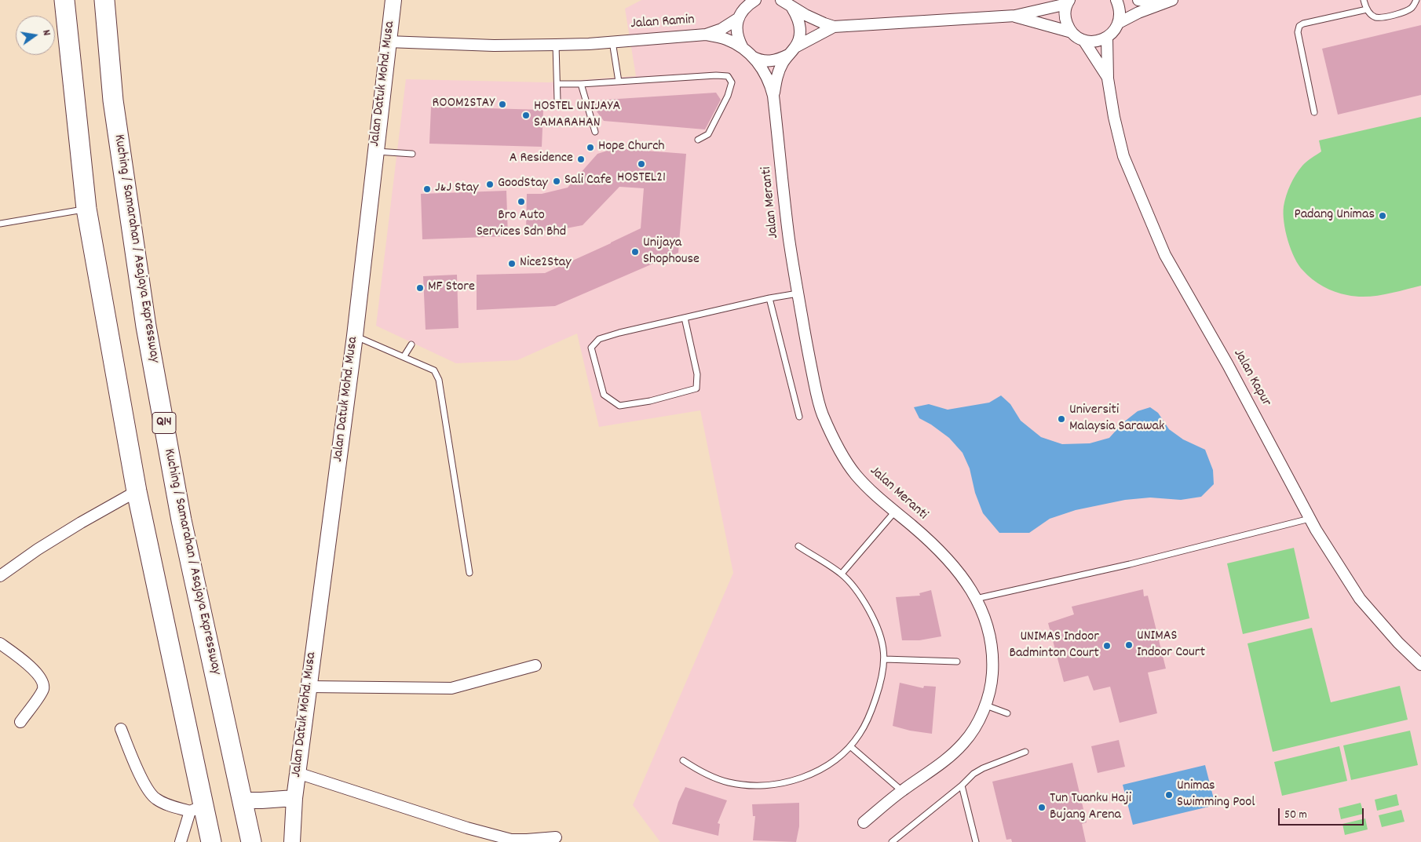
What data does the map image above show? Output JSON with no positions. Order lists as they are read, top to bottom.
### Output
{
  "streets": {
    "highway": ["Kuching / Samarahan / Asajaya Expressway", "Q14"],
    "street": [
      "Jalan Ramin",
      "Jalan Datuk Mohd. Musa",
      "Jalan Meranti",
      "Jalan Kapur"
    ]
  },
  "crossings": [
    ["Jalan Ramin", "Jalan Datuk Mohd. Musa"]
  ],
  "places": [
    "ROOM2STAY",
    "HOSTEL UNIJAYA SAMARAHAN",
    "Hope Church",
    "A Residence",
    "HOSTEL21",
    "Sali Cafe",
    "GoodStay",
    "J&J Stay",
    "Bro Auto Services Sdn Bhd",
    "Padang Unimas",
    "Unijaya Shophouse",
    "Nice2Stay",
    "MF Store",
    "Universiti Malaysia Sarawak",
    "UNIMAS Indoor Court",
    "UNIMAS Indoor Badminton Court",
    "Unimas Swimming Pool",
    "Tun Tuanku Haji Bujang Arena"
  ],
  "scale_bar": "50 m",
  "north": "right"
}
